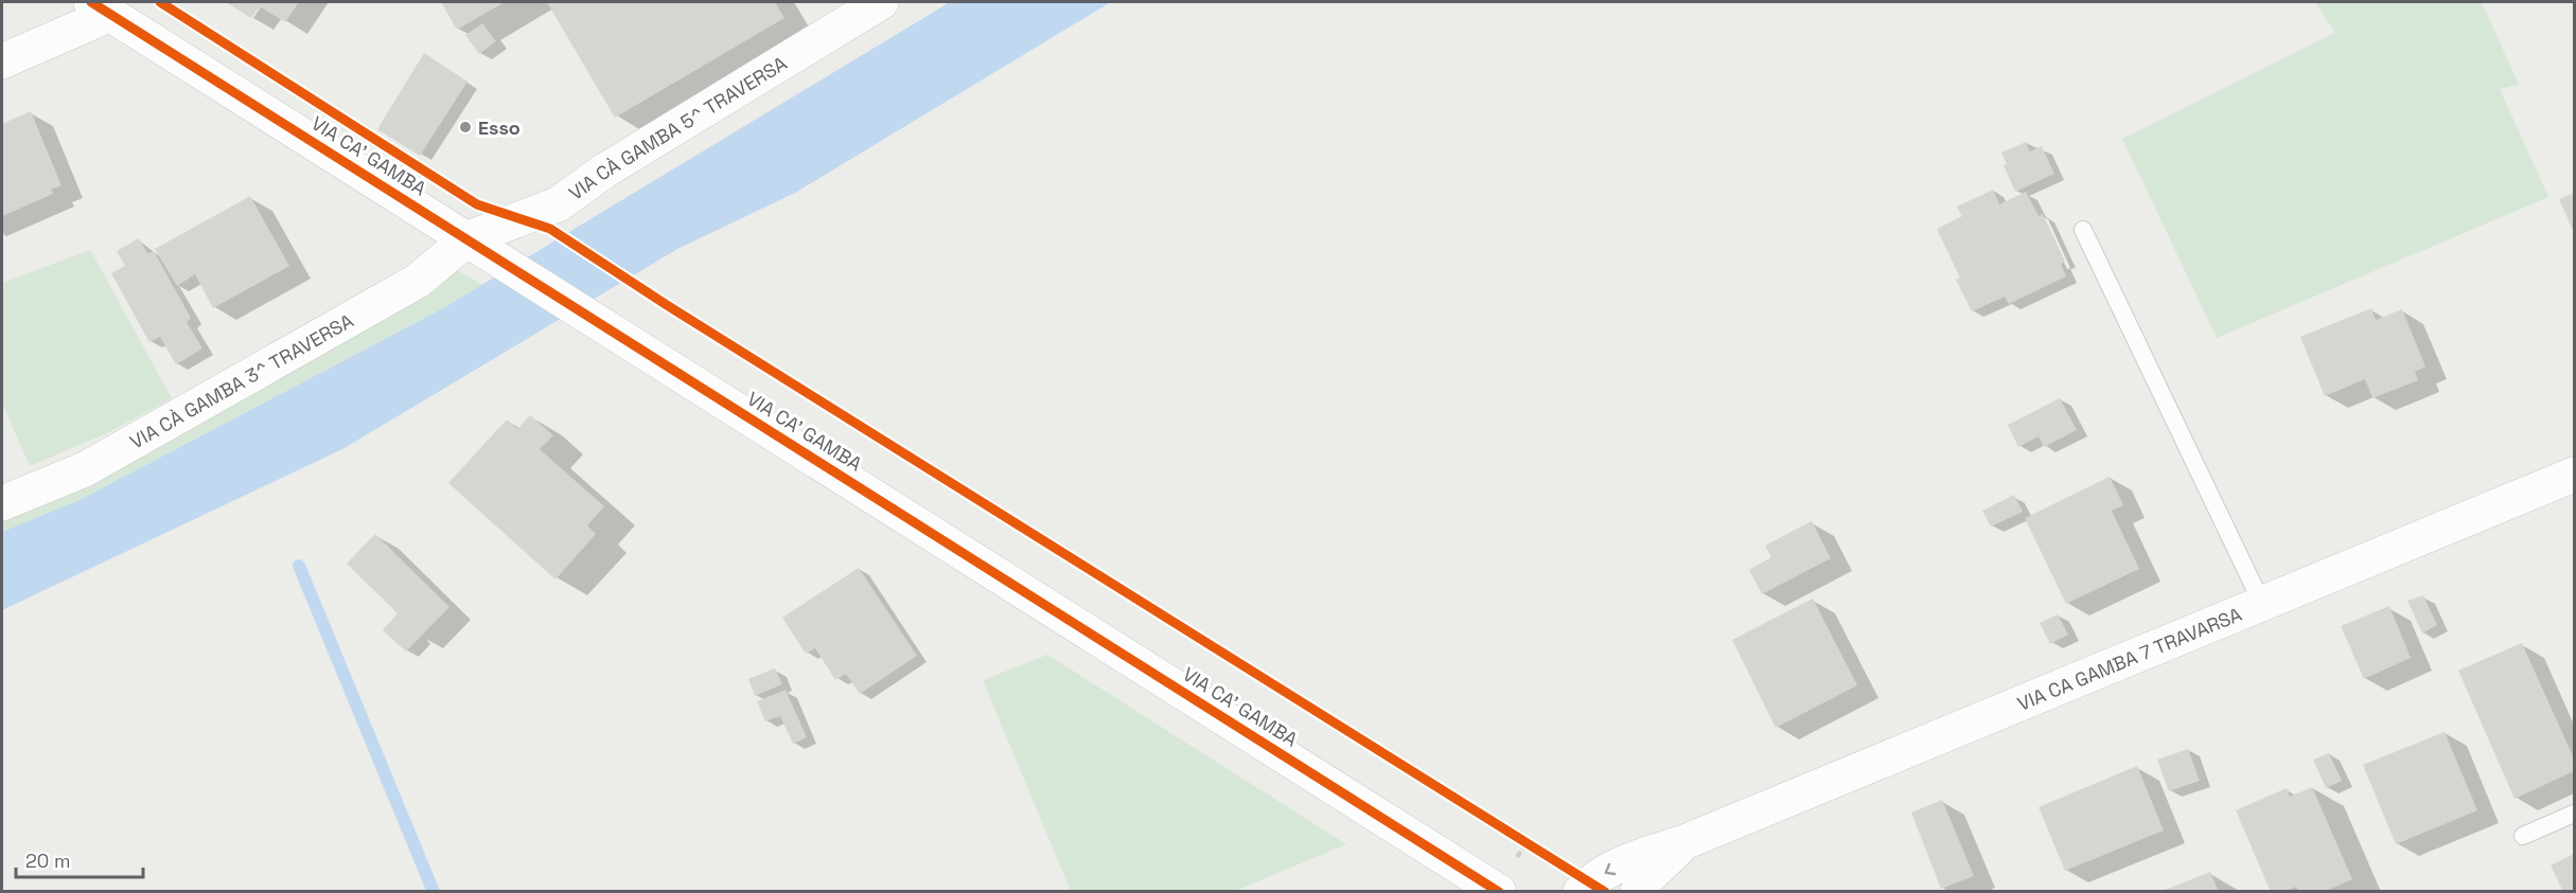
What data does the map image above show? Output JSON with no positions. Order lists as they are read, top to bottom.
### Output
{
  "streets": {
    "street": [
      "VIA CÀ GAMBA 5^ TRAVERSA",
      "VIA CA' GAMBA",
      "VIA CÀ GAMBA 3^ TRAVERSA",
      "VIA CA GAMBA 7 TRAVARSA"
    ]
  },
  "crossings": [
    ["VIA CÀ GAMBA 5^ TRAVERSA", "VIA CA' GAMBA"],
    ["VIA CÀ GAMBA 5^ TRAVERSA", "VIA CÀ GAMBA 3^ TRAVERSA"],
    ["VIA CA' GAMBA", "VIA CÀ GAMBA 3^ TRAVERSA"]
  ],
  "places": ["Esso"],
  "scale_bar": "20 m"
}
